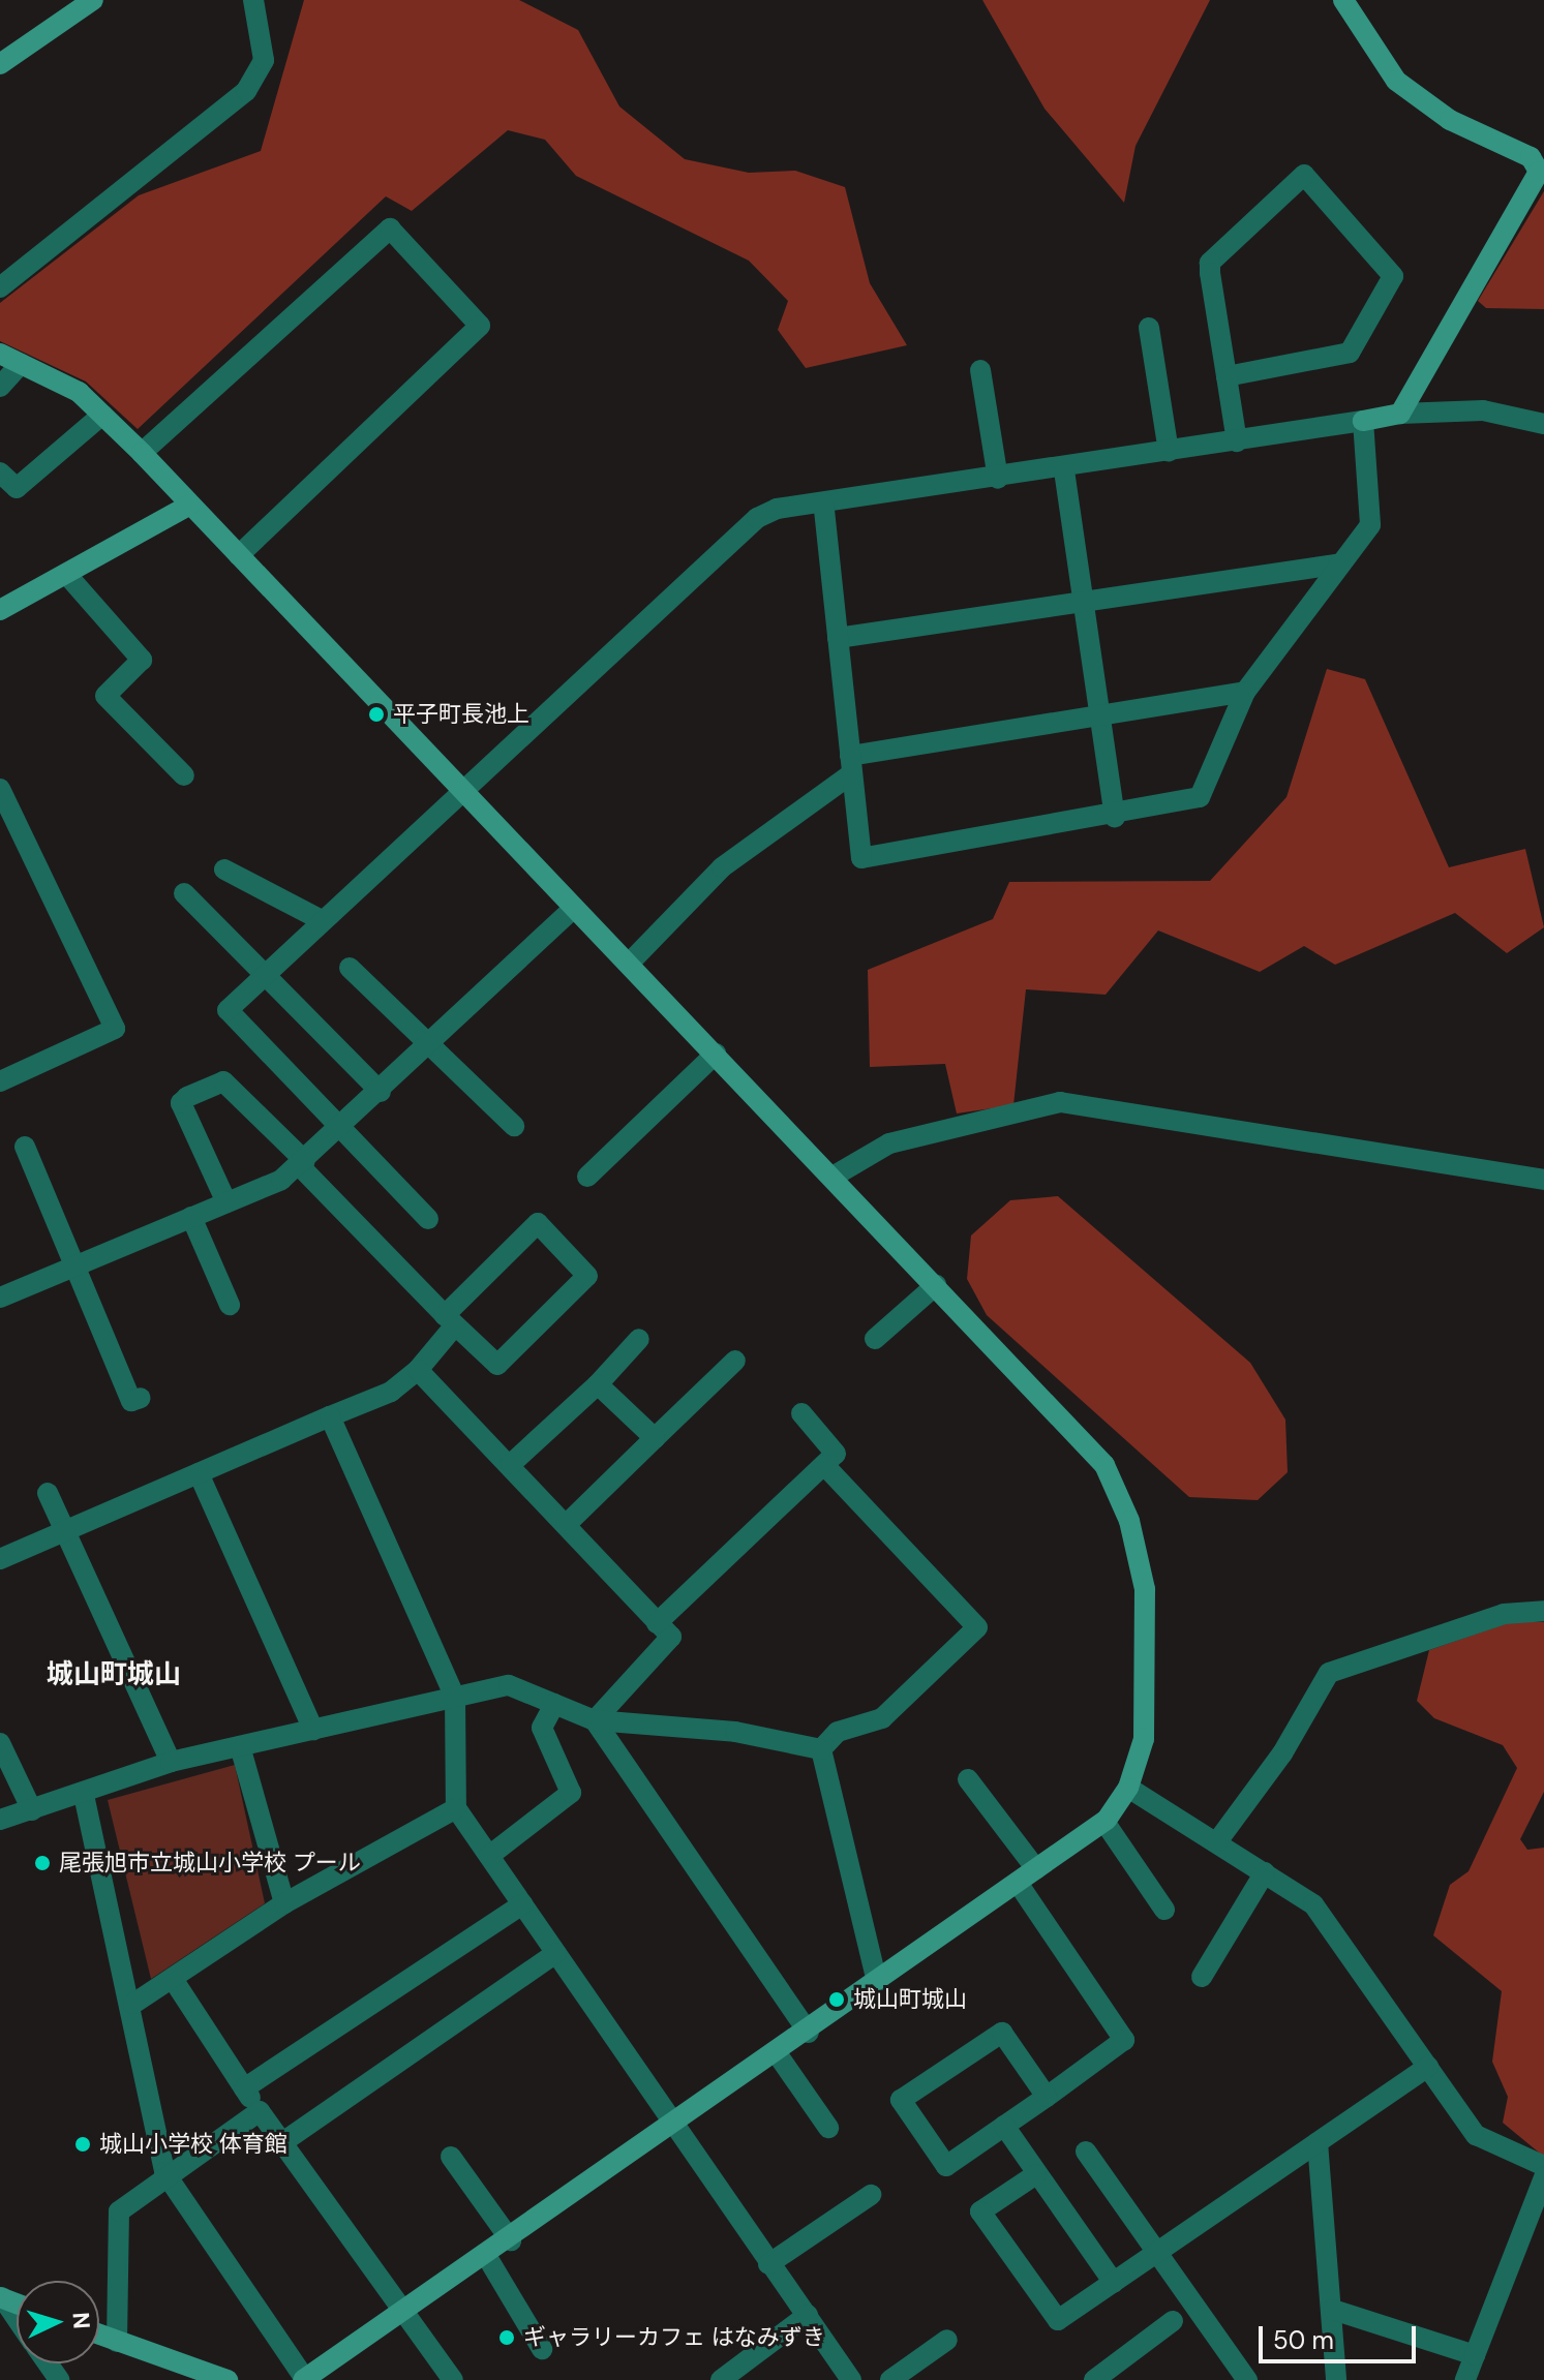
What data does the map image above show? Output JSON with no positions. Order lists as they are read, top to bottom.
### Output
{
  "districts": ["城山町城山"],
  "places": [
    "平子町長池上",
    "尾張旭市立城山小学校 プール",
    "城山町城山",
    "城山小学校 体育館",
    "ギャラリーカフェ はなみずき"
  ],
  "scale_bar": "50 m",
  "north": "right"
}
